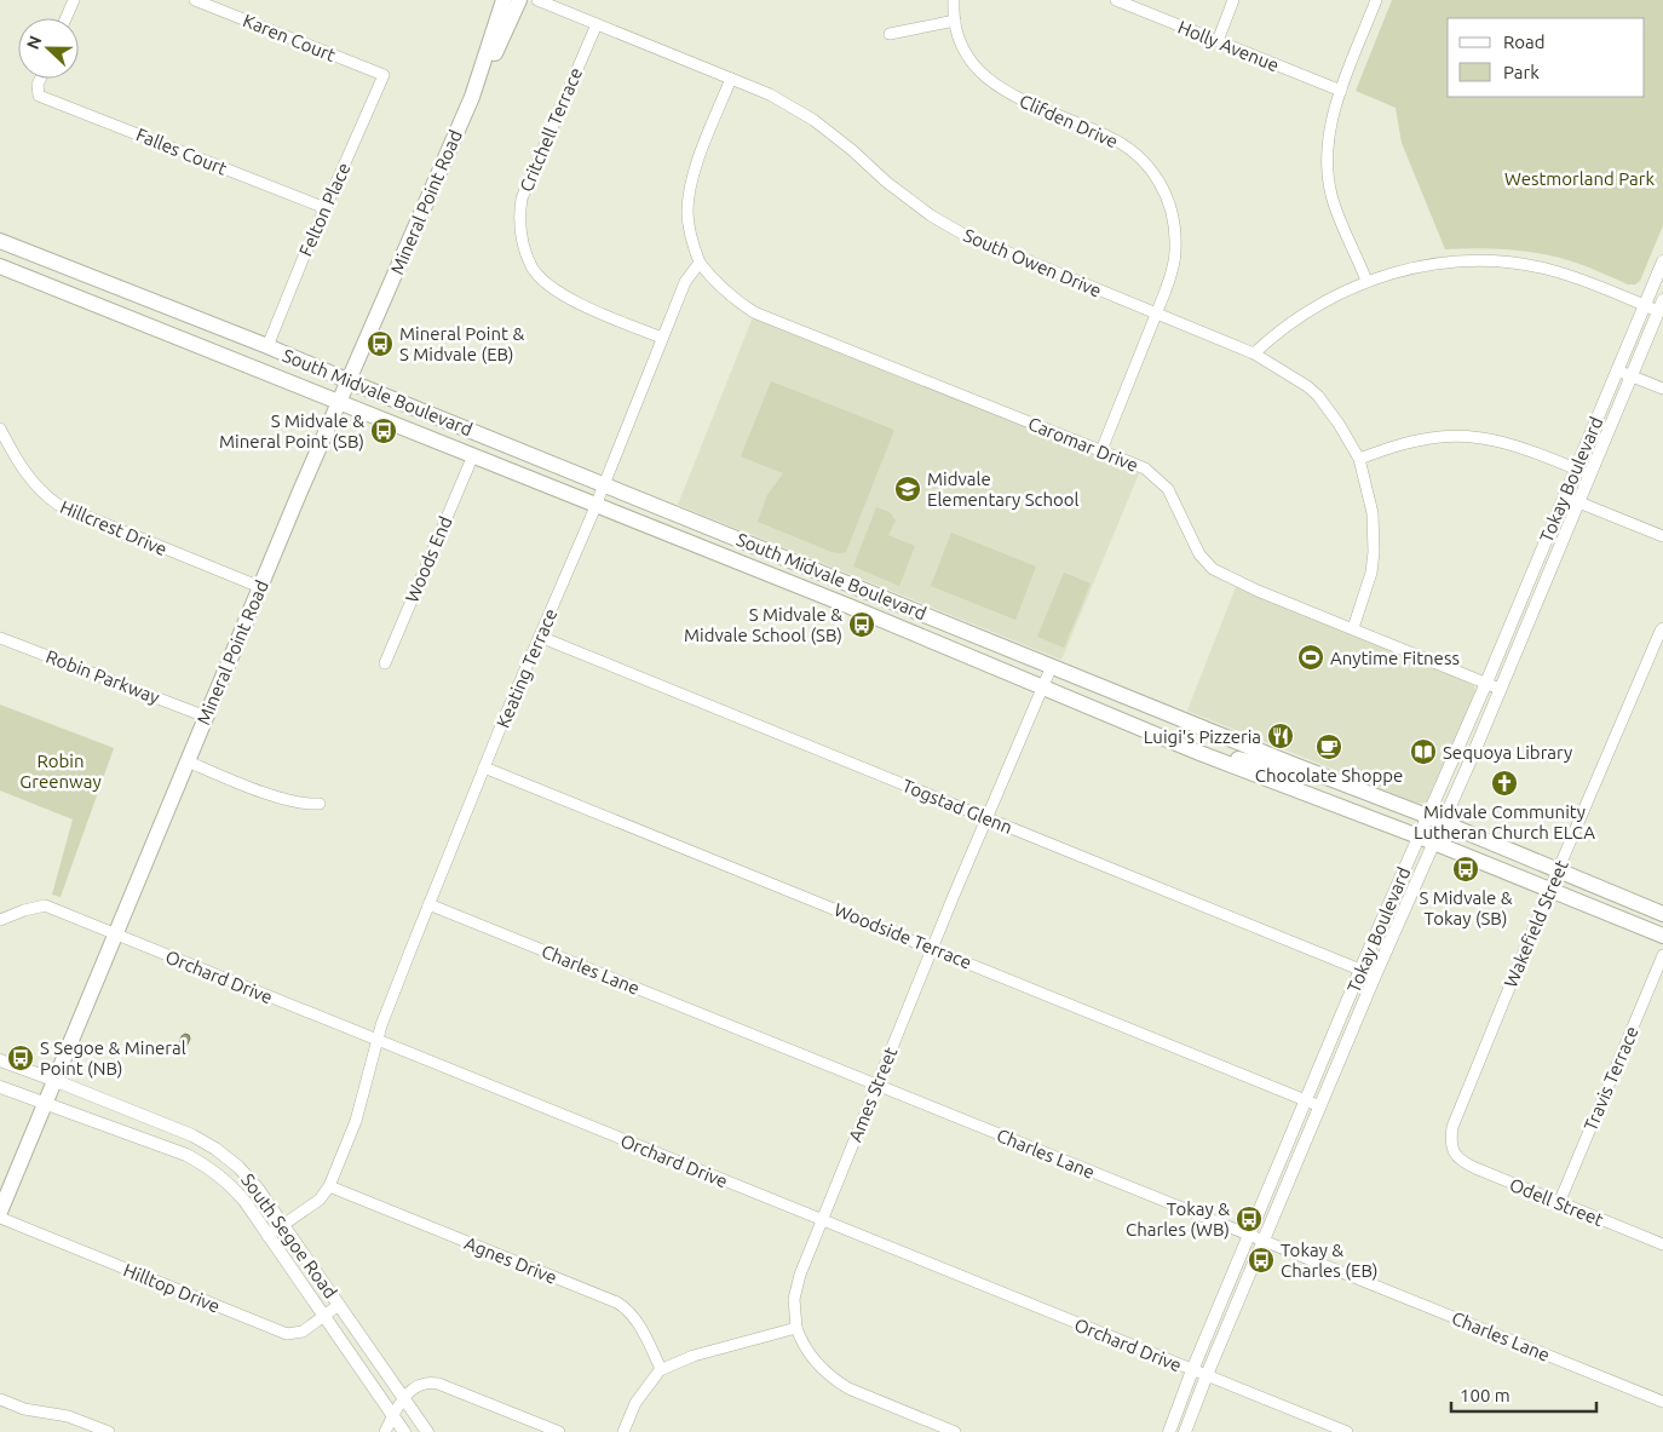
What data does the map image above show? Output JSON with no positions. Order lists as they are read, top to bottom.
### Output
{
  "streets": {
    "main road": ["Mineral Point Road", "South Midvale Boulevard"],
    "street": [
      "Karen Court",
      "Holly Avenue",
      "Clifden Drive",
      "Critchell Terrace",
      "Falles Court",
      "Felton Place",
      "South Owen Drive",
      "Caromar Drive",
      "Tokay Boulevard",
      "Hillcrest Drive",
      "Woods End",
      "Keating Terrace",
      "Robin Parkway",
      "Togstad Glenn",
      "Wakefield Street",
      "Woodside Terrace",
      "Charles Lane",
      "Orchard Drive",
      "Travis Terrace",
      "Ames Street",
      "Odell Street",
      "South Segoe Road",
      "Agnes Drive",
      "Hilltop Drive"
    ]
  },
  "crossings": [
    ["Karen Court", "Felton Place"],
    ["Clifden Drive", "South Owen Drive"],
    ["Clifden Drive", "Caromar Drive"],
    ["Critchell Terrace", "South Owen Drive"],
    ["Critchell Terrace", "Keating Terrace"],
    ["Falles Court", "Felton Place"],
    ["Mineral Point Road", "South Midvale Boulevard"],
    ["Mineral Point Road", "Hillcrest Drive"],
    ["Mineral Point Road", "Robin Parkway"],
    ["Mineral Point Road", "Orchard Drive"],
    ["Mineral Point Road", "South Segoe Road"],
    ["Felton Place", "South Midvale Boulevard"],
    ["South Owen Drive", "Caromar Drive"],
    ["South Midvale Boulevard", "Tokay Boulevard"],
    ["South Midvale Boulevard", "Woods End"],
    ["South Midvale Boulevard", "Keating Terrace"],
    ["South Midvale Boulevard", "Wakefield Street"],
    ["South Midvale Boulevard", "Ames Street"],
    ["Caromar Drive", "Tokay Boulevard"],
    ["Caromar Drive", "Keating Terrace"],
    ["Tokay Boulevard", "Togstad Glenn"],
    ["Tokay Boulevard", "Woodside Terrace"],
    ["Tokay Boulevard", "Charles Lane"],
    ["Tokay Boulevard", "Orchard Drive"],
    ["Keating Terrace", "Togstad Glenn"],
    ["Keating Terrace", "Woodside Terrace"],
    ["Keating Terrace", "Charles Lane"],
    ["Keating Terrace", "Orchard Drive"],
    ["Keating Terrace", "South Segoe Road"],
    ["Keating Terrace", "Agnes Drive"],
    ["Togstad Glenn", "Ames Street"],
    ["Wakefield Street", "Odell Street"],
    ["Woodside Terrace", "Ames Street"],
    ["Charles Lane", "Ames Street"],
    ["Orchard Drive", "Ames Street"],
    ["Travis Terrace", "Odell Street"],
    ["South Segoe Road", "Hilltop Drive"]
  ],
  "parks": ["Westmorland Park", "Robin Greenway"],
  "places": {
    "bus stop": [
      "Mineral Point & S Midvale (EB)",
      "S Midvale & Mineral Point (SB)",
      "S Midvale & Midvale School (SB)",
      "S Midvale & Tokay (SB)",
      "S Segoe & Mineral Point (NB)",
      "Tokay & Charles (WB)",
      "Tokay & Charles (EB)"
    ],
    "school or university": ["Midvale Elementary School"],
    "sports": ["Anytime Fitness"],
    "restaurant": ["Luigi's Pizzeria"],
    "cafe": ["Chocolate Shoppe"],
    "library": ["Sequoya Library"],
    "church": ["Midvale Community Lutheran Church ELCA"]
  },
  "legend": ["Road", "Park"],
  "scale_bar": "100 m",
  "north": "left"
}
